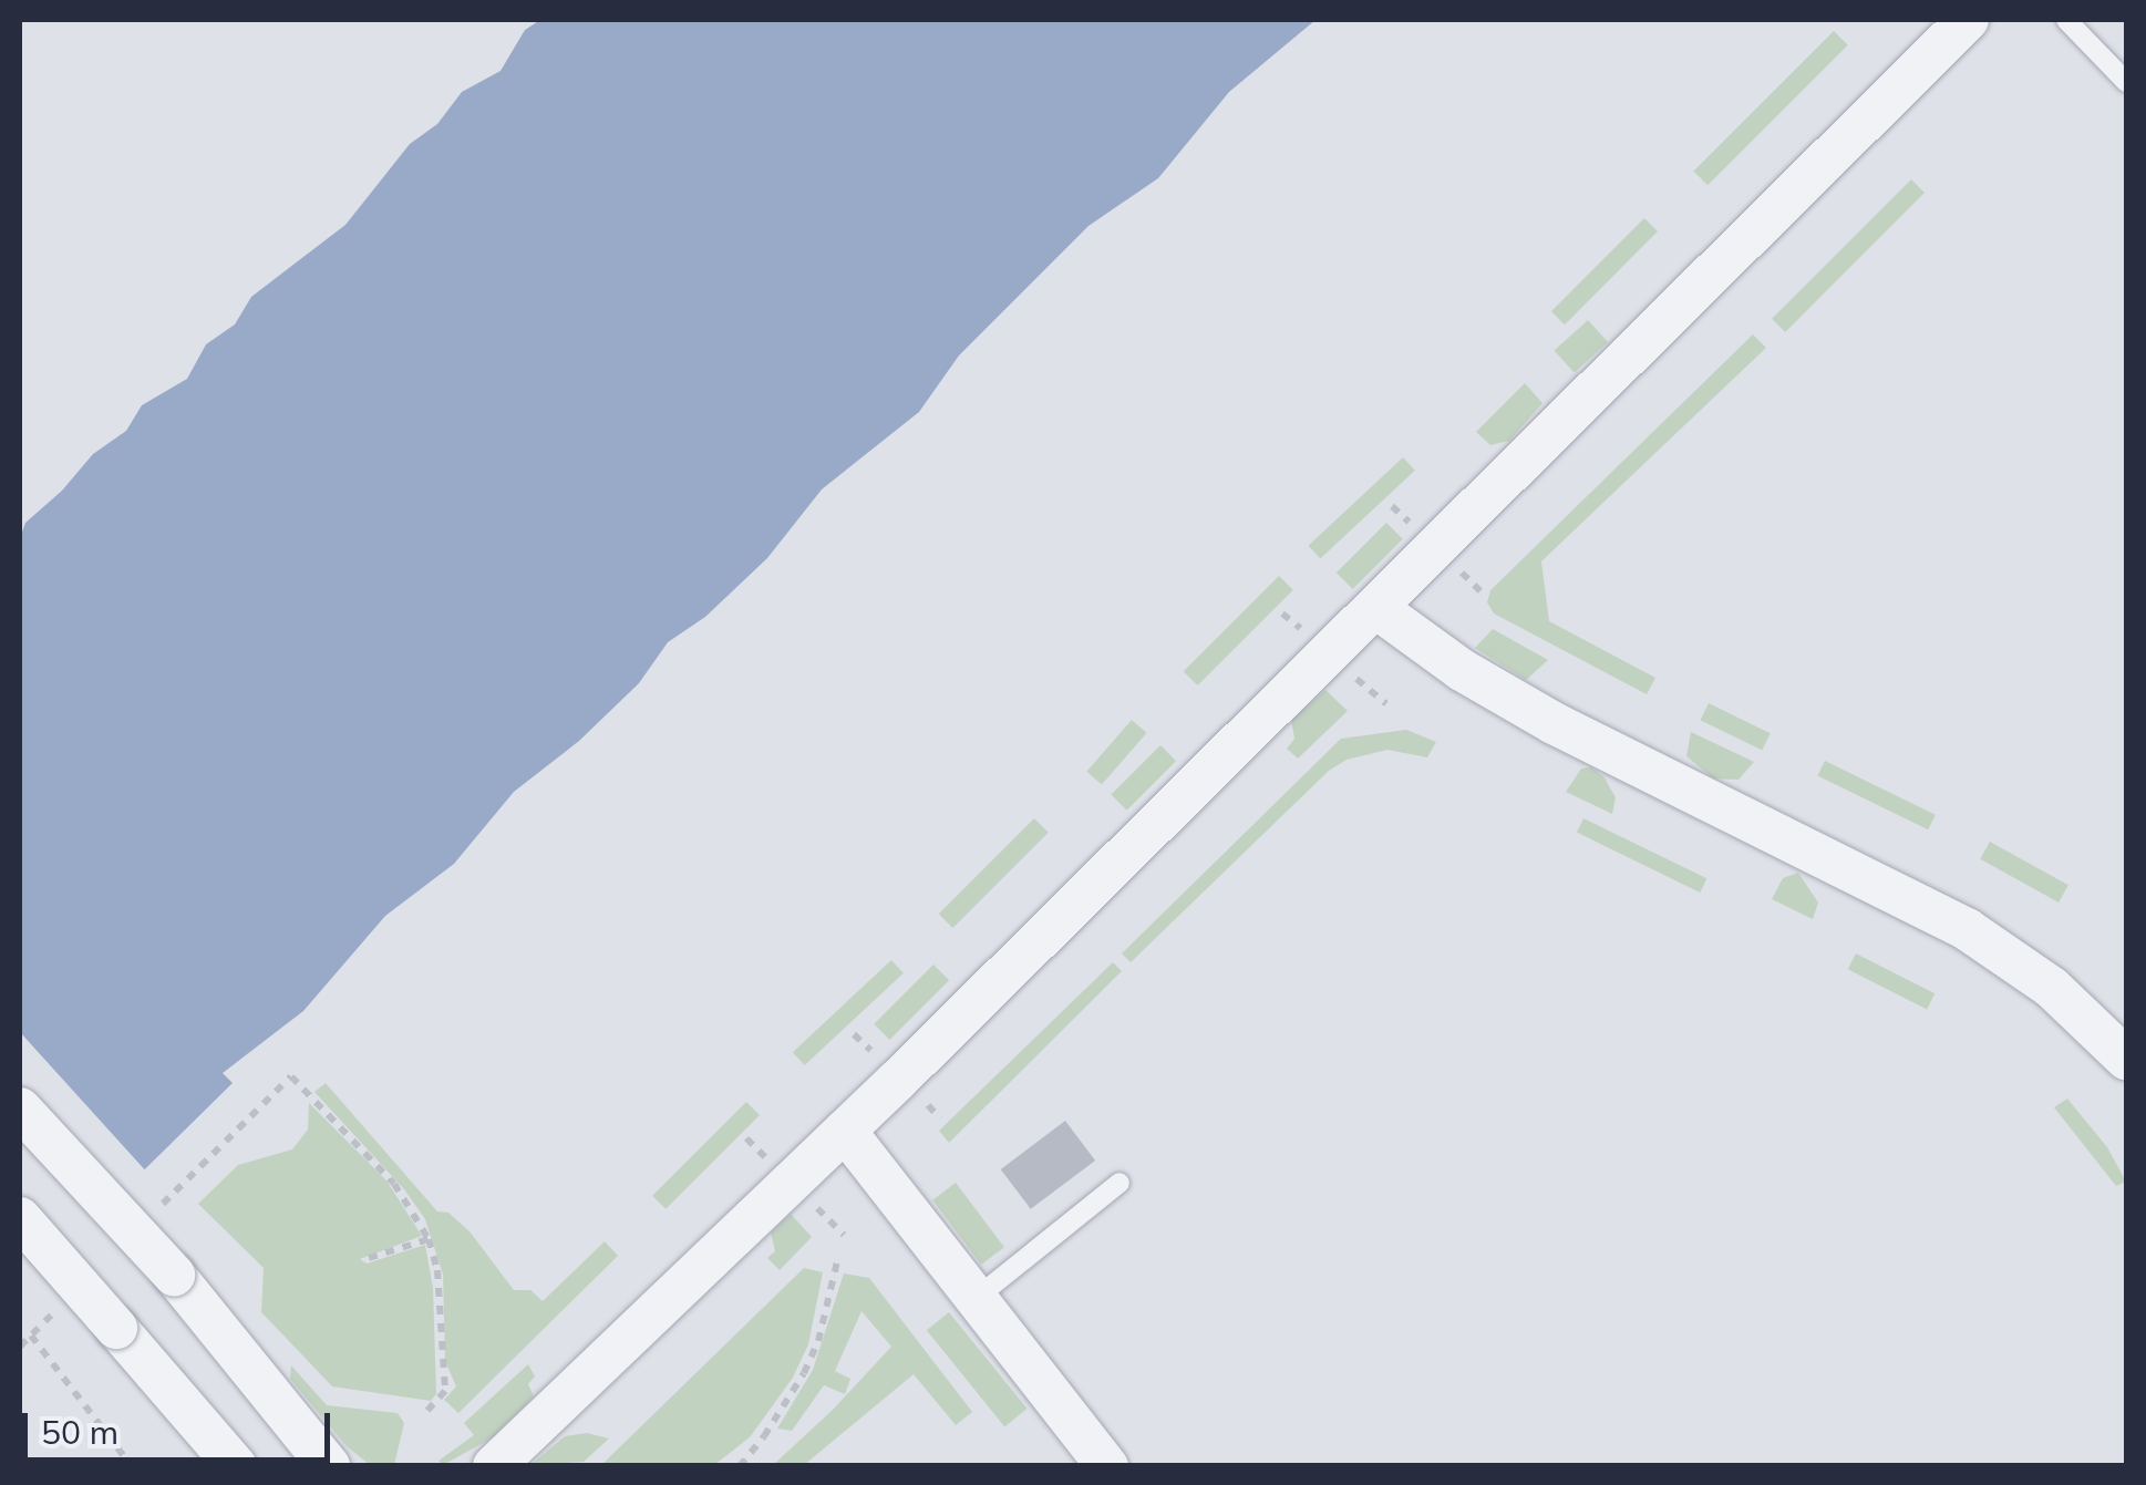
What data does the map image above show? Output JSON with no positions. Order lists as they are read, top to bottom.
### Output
{
  "scale_bar": "50 m"
}
